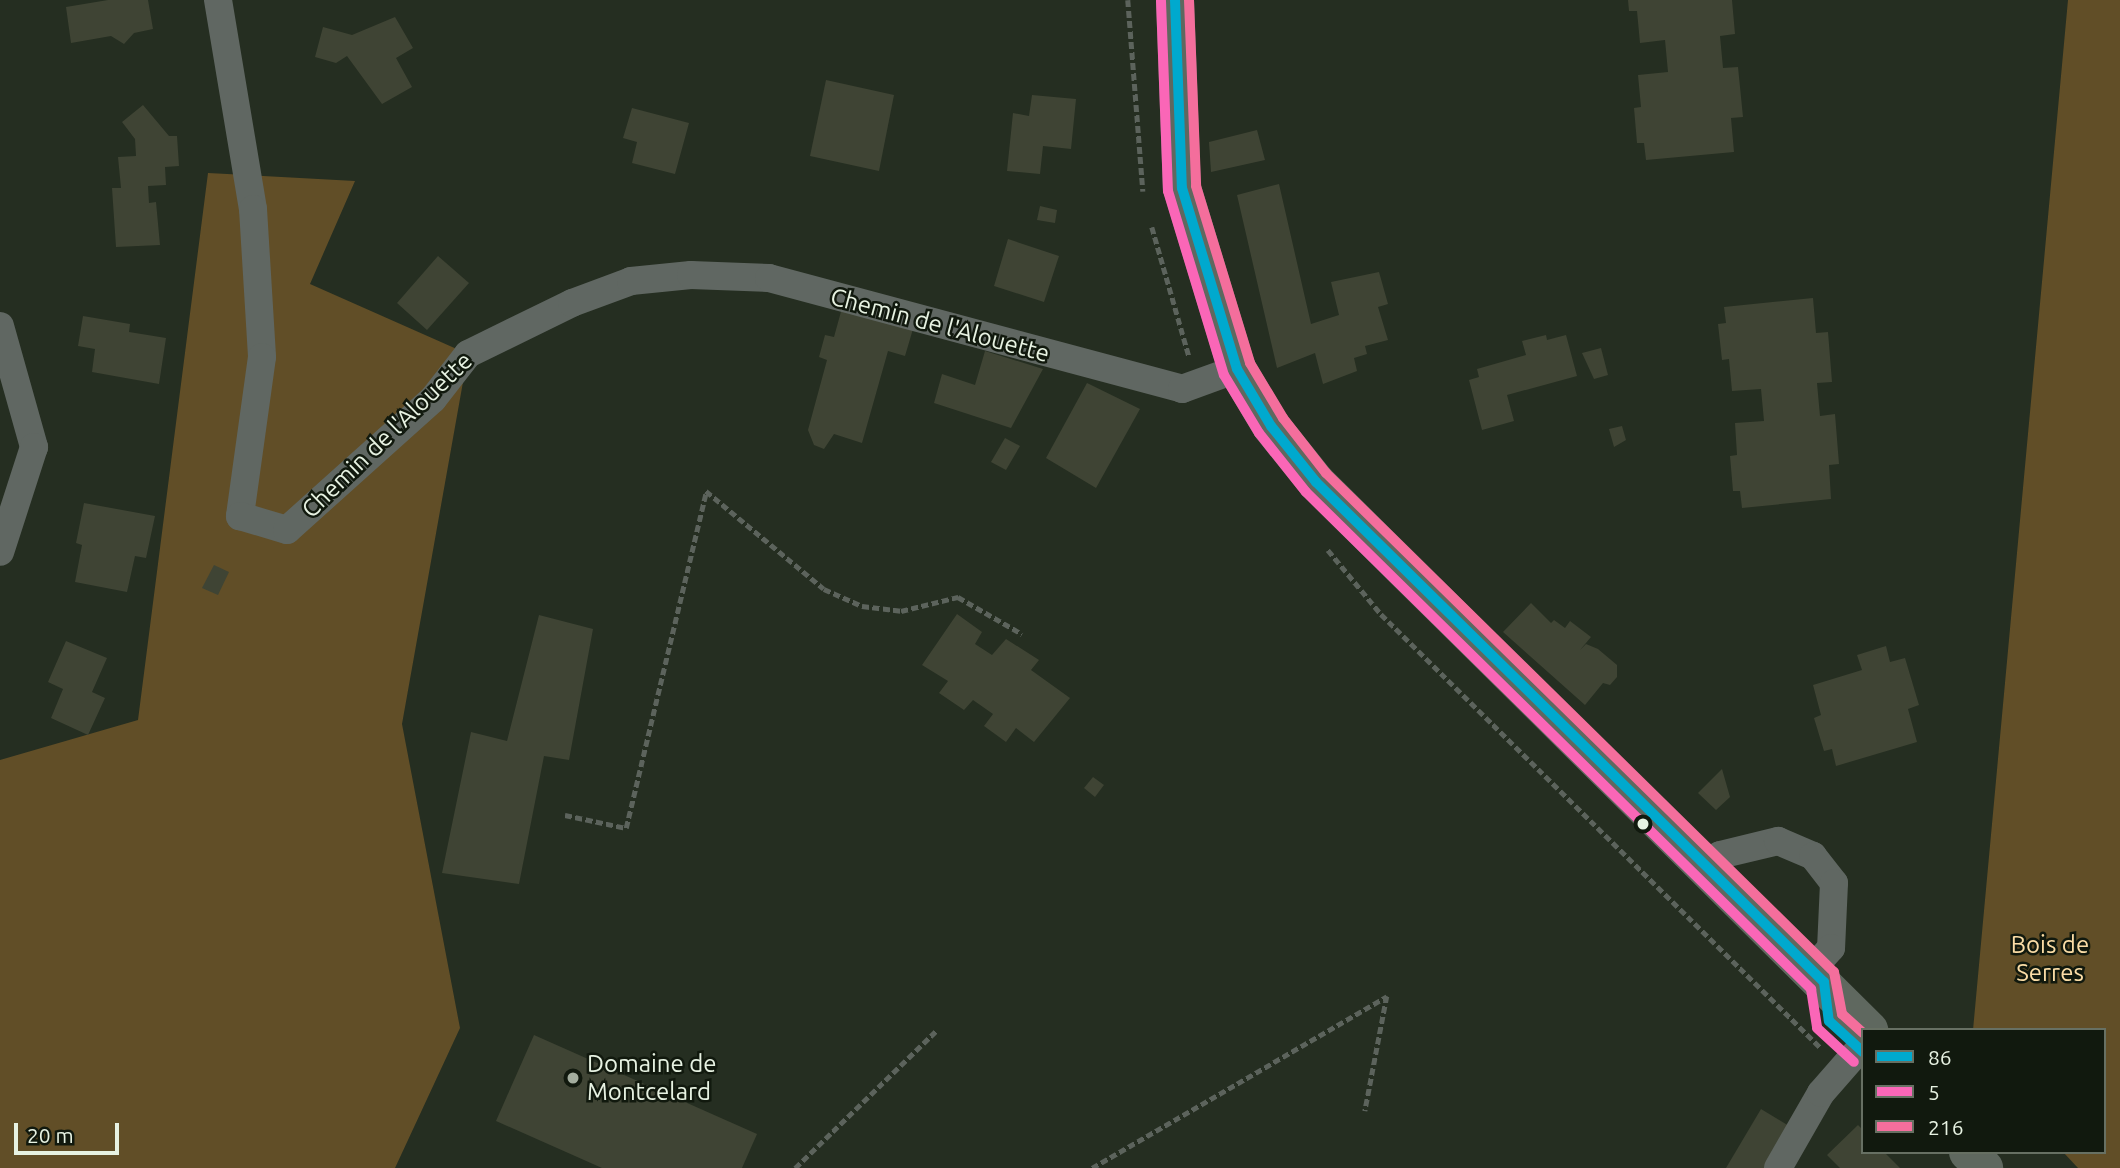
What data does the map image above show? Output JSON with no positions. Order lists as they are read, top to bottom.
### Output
{
  "streets": {
    "street": ["Chemin de l'Alouette"]
  },
  "parks": ["Bois de Serres"],
  "places": ["Domaine de Montcelard"],
  "lines": ["transit line 86", "transit line 216", "transit line 5"],
  "legend": ["86", "5", "216"],
  "scale_bar": "20 m"
}
